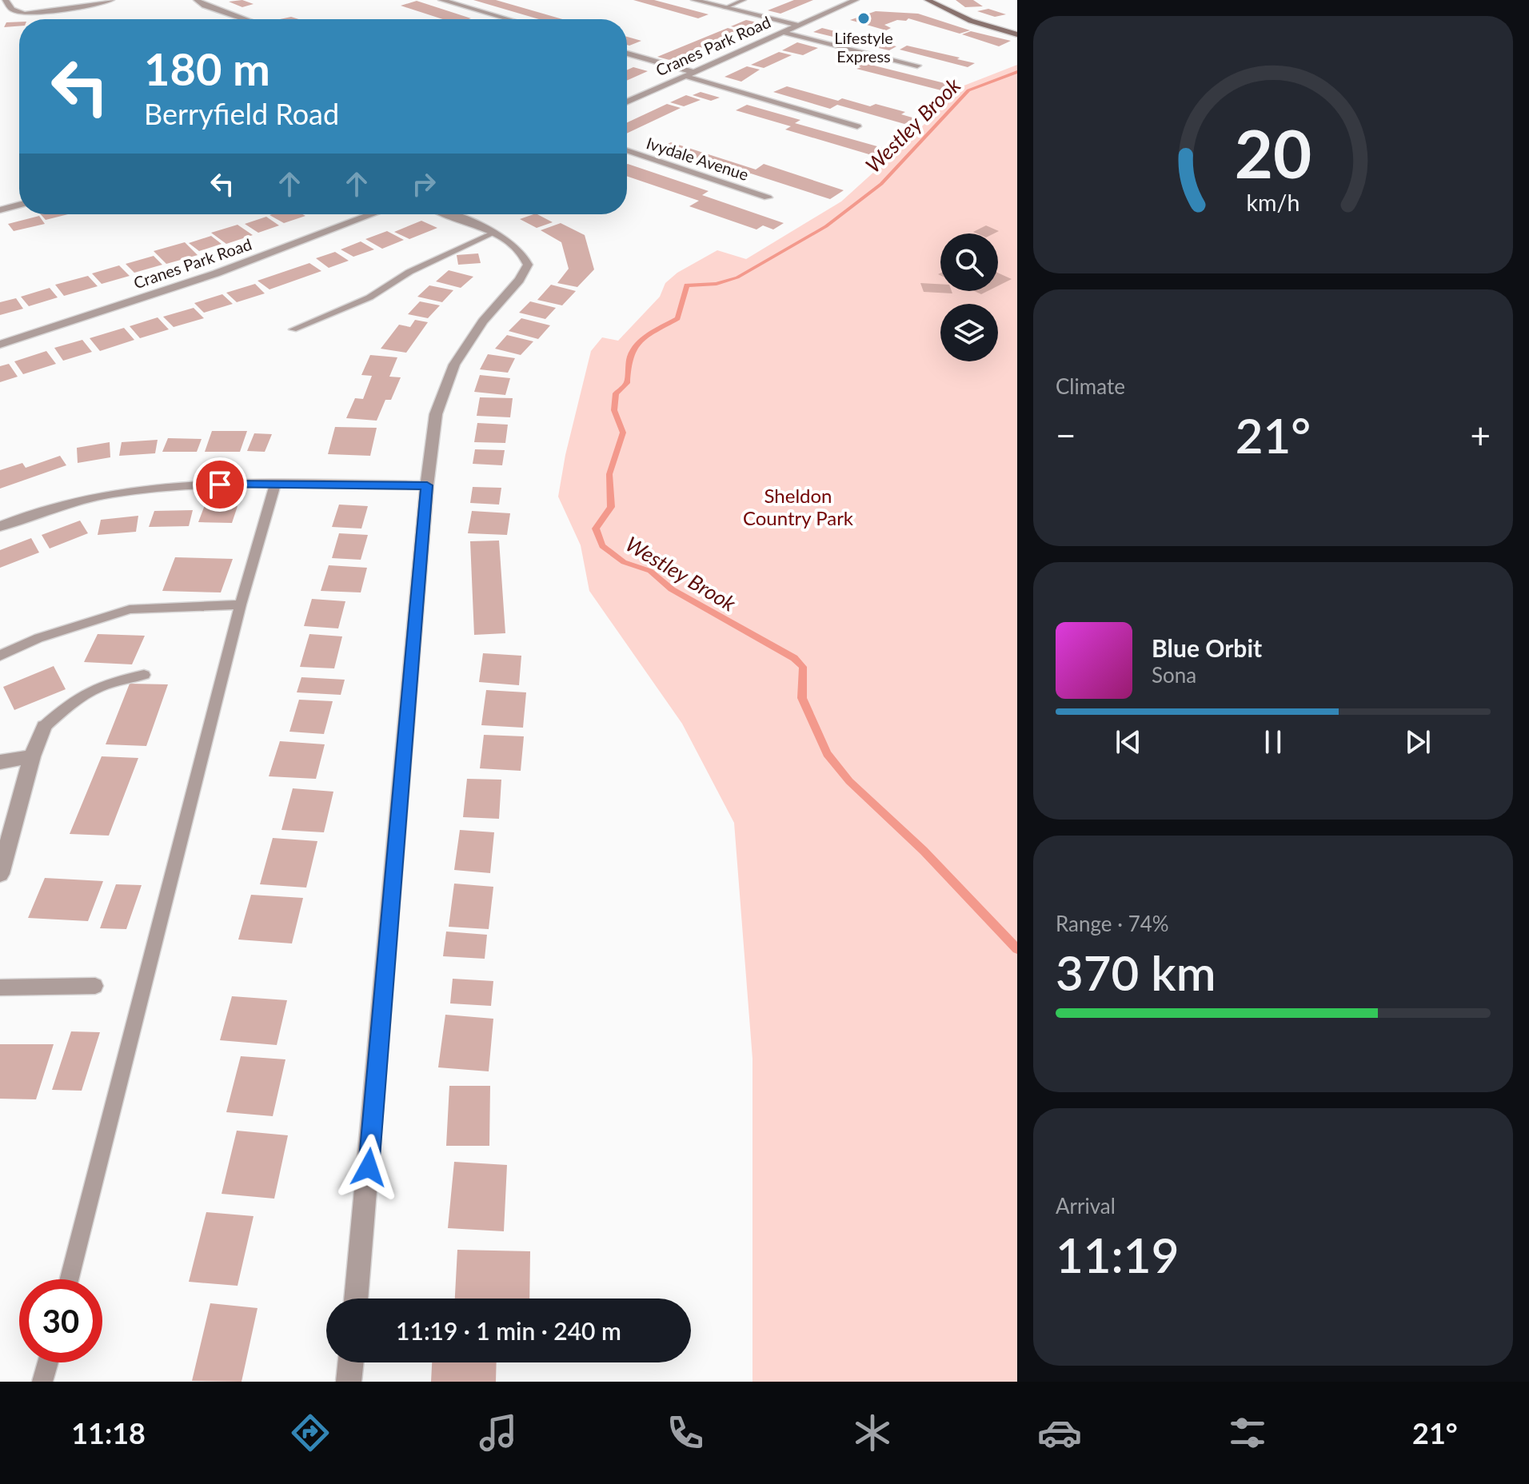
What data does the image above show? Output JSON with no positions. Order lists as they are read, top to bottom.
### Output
{
  "streets": {
    "street": ["Cranes Park Road", "Ivydale Avenue"]
  },
  "water": ["Westley Brook"],
  "parks": ["Sheldon Country Park"],
  "places": ["Lifestyle Express"],
  "page": {
    "turn": ["180 m", "Berryfield Road"],
    "tile": [
      "Climate",
      ["Range · 74%", "370 km"],
      ["Arrival", "11:19"]
    ],
    "heat": ["−", "21°", "+"],
    "song": ["Blue Orbit", "Sona"],
    "limit": "30",
    "trip": "11:19 · 1 min · 240 m",
    "tabs": ["11:18", "21°"],
    "gauge": ["20", "km/h"]
  }
}
